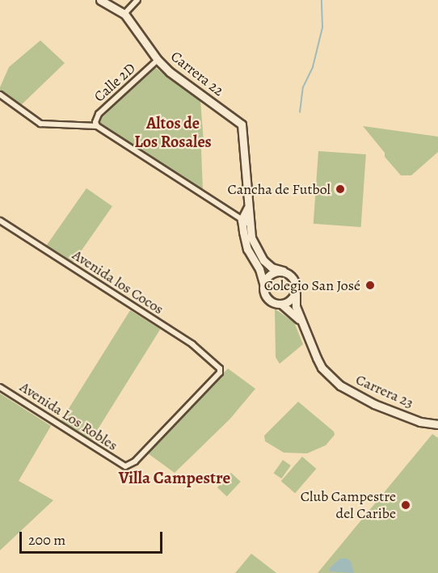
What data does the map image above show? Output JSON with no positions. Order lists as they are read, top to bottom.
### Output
{
  "streets": {
    "street": [
      "Carrera 22",
      "Calle 2D",
      "Avenida los Cocos",
      "Carrera 23",
      "Avenida Los Robles"
    ]
  },
  "crossings": [
    ["Carrera 22", "Calle 2D"],
    ["Avenida los Cocos", "Avenida Los Robles"]
  ],
  "districts": ["Altos de Los Rosales", "Villa Campestre"],
  "places": ["Cancha de Futbol", "Colegio San José", "Club Campestre del Caribe"],
  "scale_bar": "200 m"
}
